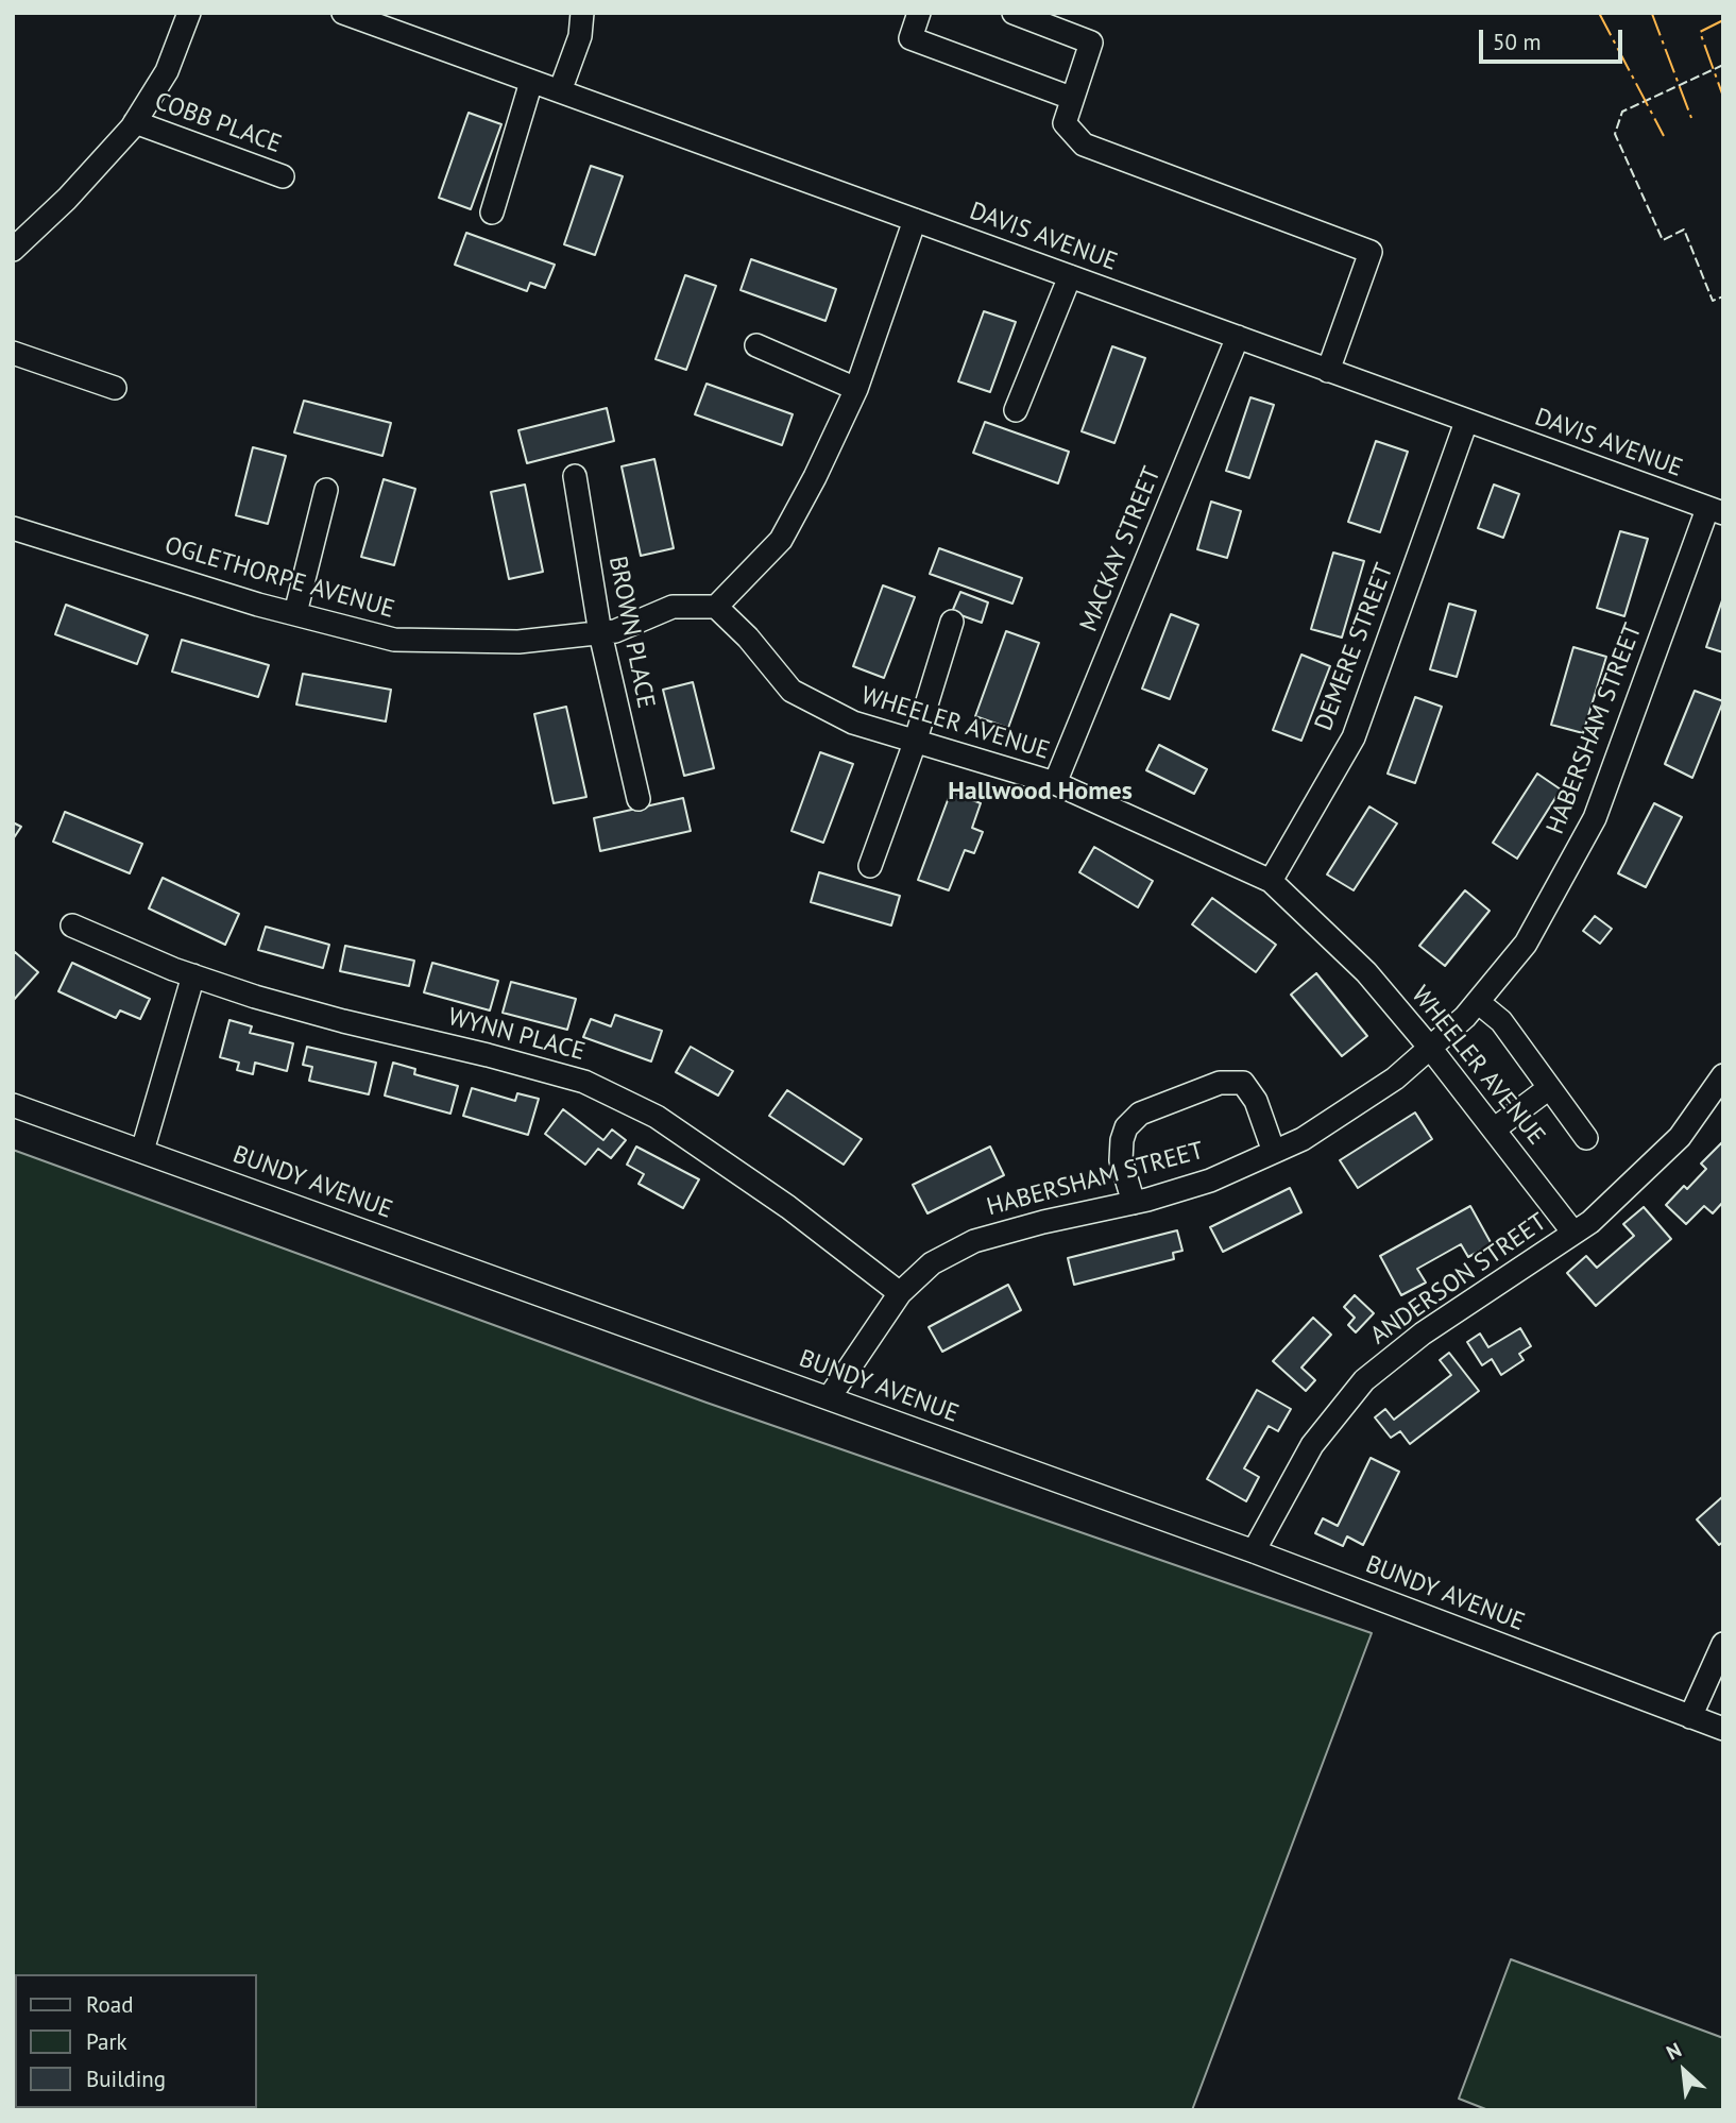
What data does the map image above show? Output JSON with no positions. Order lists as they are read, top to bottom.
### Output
{
  "streets": {
    "street": [
      "COBB PLACE",
      "DAVIS AVENUE",
      "MACKAY STREET",
      "OGLETHORPE AVENUE",
      "BROWN PLACE",
      "DEMERE STREET",
      "WHEELER AVENUE",
      "HABERSHAM STREET",
      "WYNN PLACE",
      "BUNDY AVENUE",
      "ANDERSON STREET"
    ]
  },
  "crossings": [
    ["DAVIS AVENUE", "MACKAY STREET"],
    ["DAVIS AVENUE", "DEMERE STREET"],
    ["DAVIS AVENUE", "HABERSHAM STREET"],
    ["MACKAY STREET", "WHEELER AVENUE"],
    ["OGLETHORPE AVENUE", "BROWN PLACE"],
    ["OGLETHORPE AVENUE", "WHEELER AVENUE"],
    ["DEMERE STREET", "WHEELER AVENUE"],
    ["WHEELER AVENUE", "HABERSHAM STREET"],
    ["WHEELER AVENUE", "ANDERSON STREET"],
    ["HABERSHAM STREET", "WYNN PLACE"],
    ["HABERSHAM STREET", "BUNDY AVENUE"],
    ["BUNDY AVENUE", "ANDERSON STREET"]
  ],
  "districts": ["Hallwood Homes"],
  "legend": ["Road", "Park", "Building"],
  "scale_bar": "50 m",
  "north": "top left"
}
